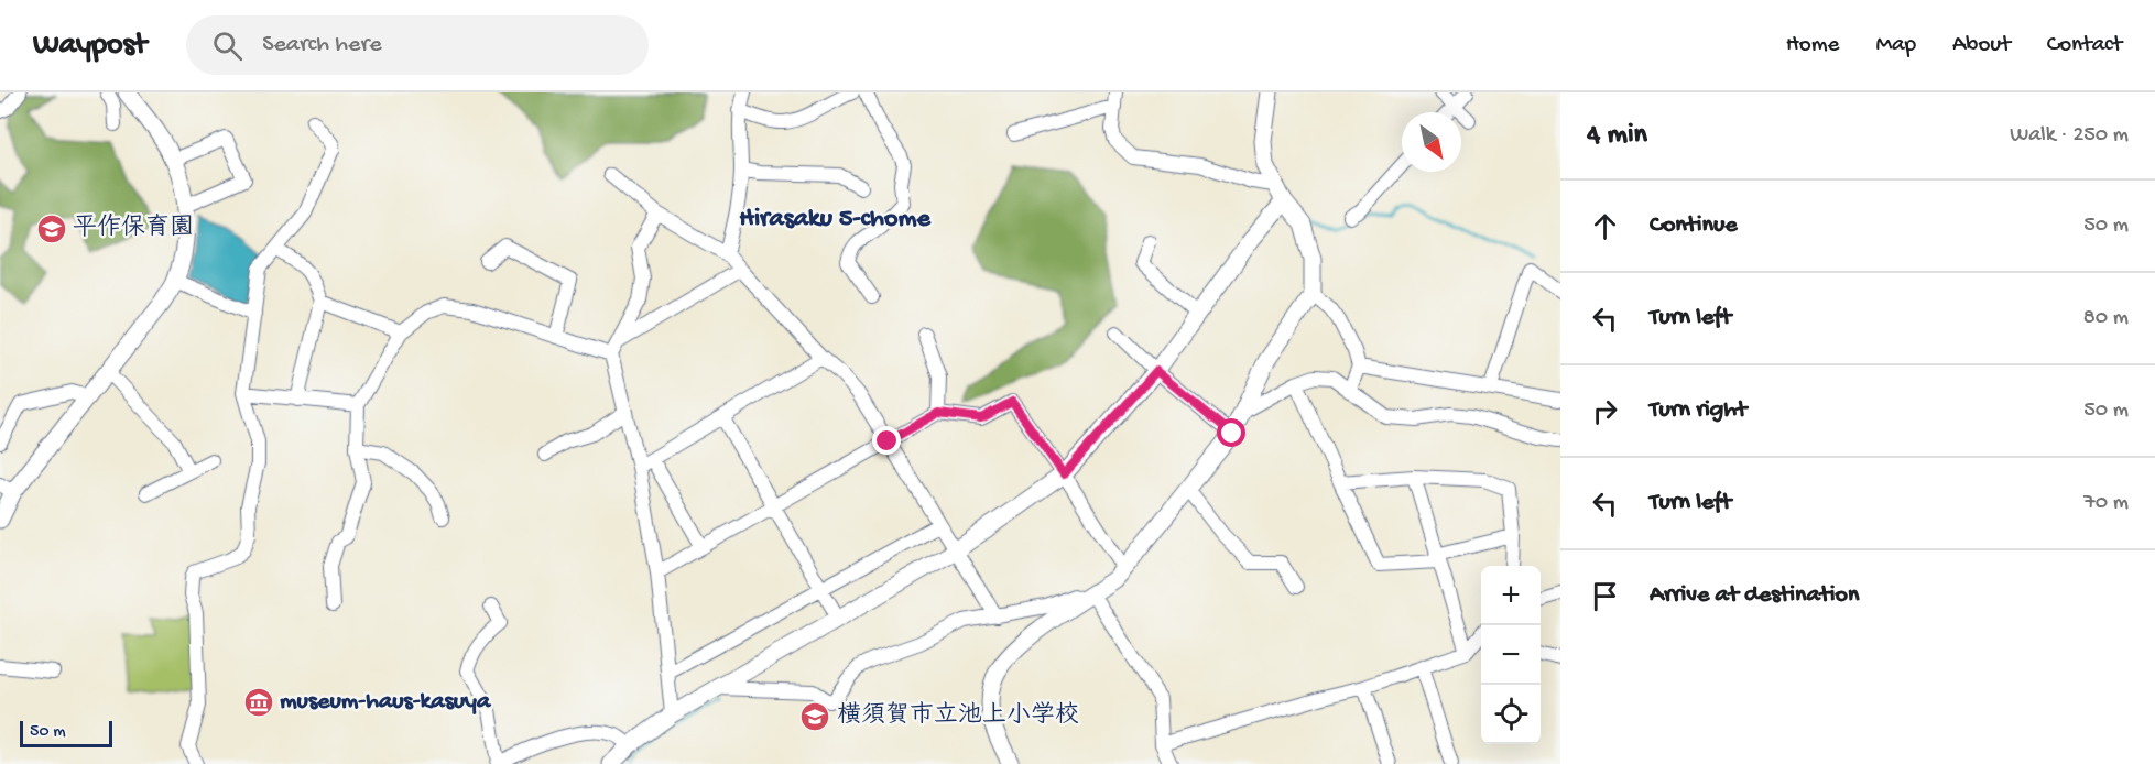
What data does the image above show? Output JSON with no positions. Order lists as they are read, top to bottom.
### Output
{
  "districts": ["Hirasaku 5-chome"],
  "places": {
    "school or university": ["平作保育園", "横須賀市立池上小学校"],
    "museum": ["museum-haus-kasuya"]
  },
  "scale_bar": "50 m",
  "north": "bottom right",
  "page": {
    "header": "Waypost",
    "search": "Search here",
    "nav": [
      "Home",
      "Map",
      "About",
      "Contact"
    ],
    "heading": ["4 min", "Walk · 250 m"],
    "list": [
      ["Continue", "50 m"],
      ["Turn left", "80 m"],
      ["Turn right", "50 m"],
      ["Turn left", "70 m"],
      "Arrive at destination"
    ],
    "map_buttons": ["+", "−"],
    "scale": "50 m"
  }
}
